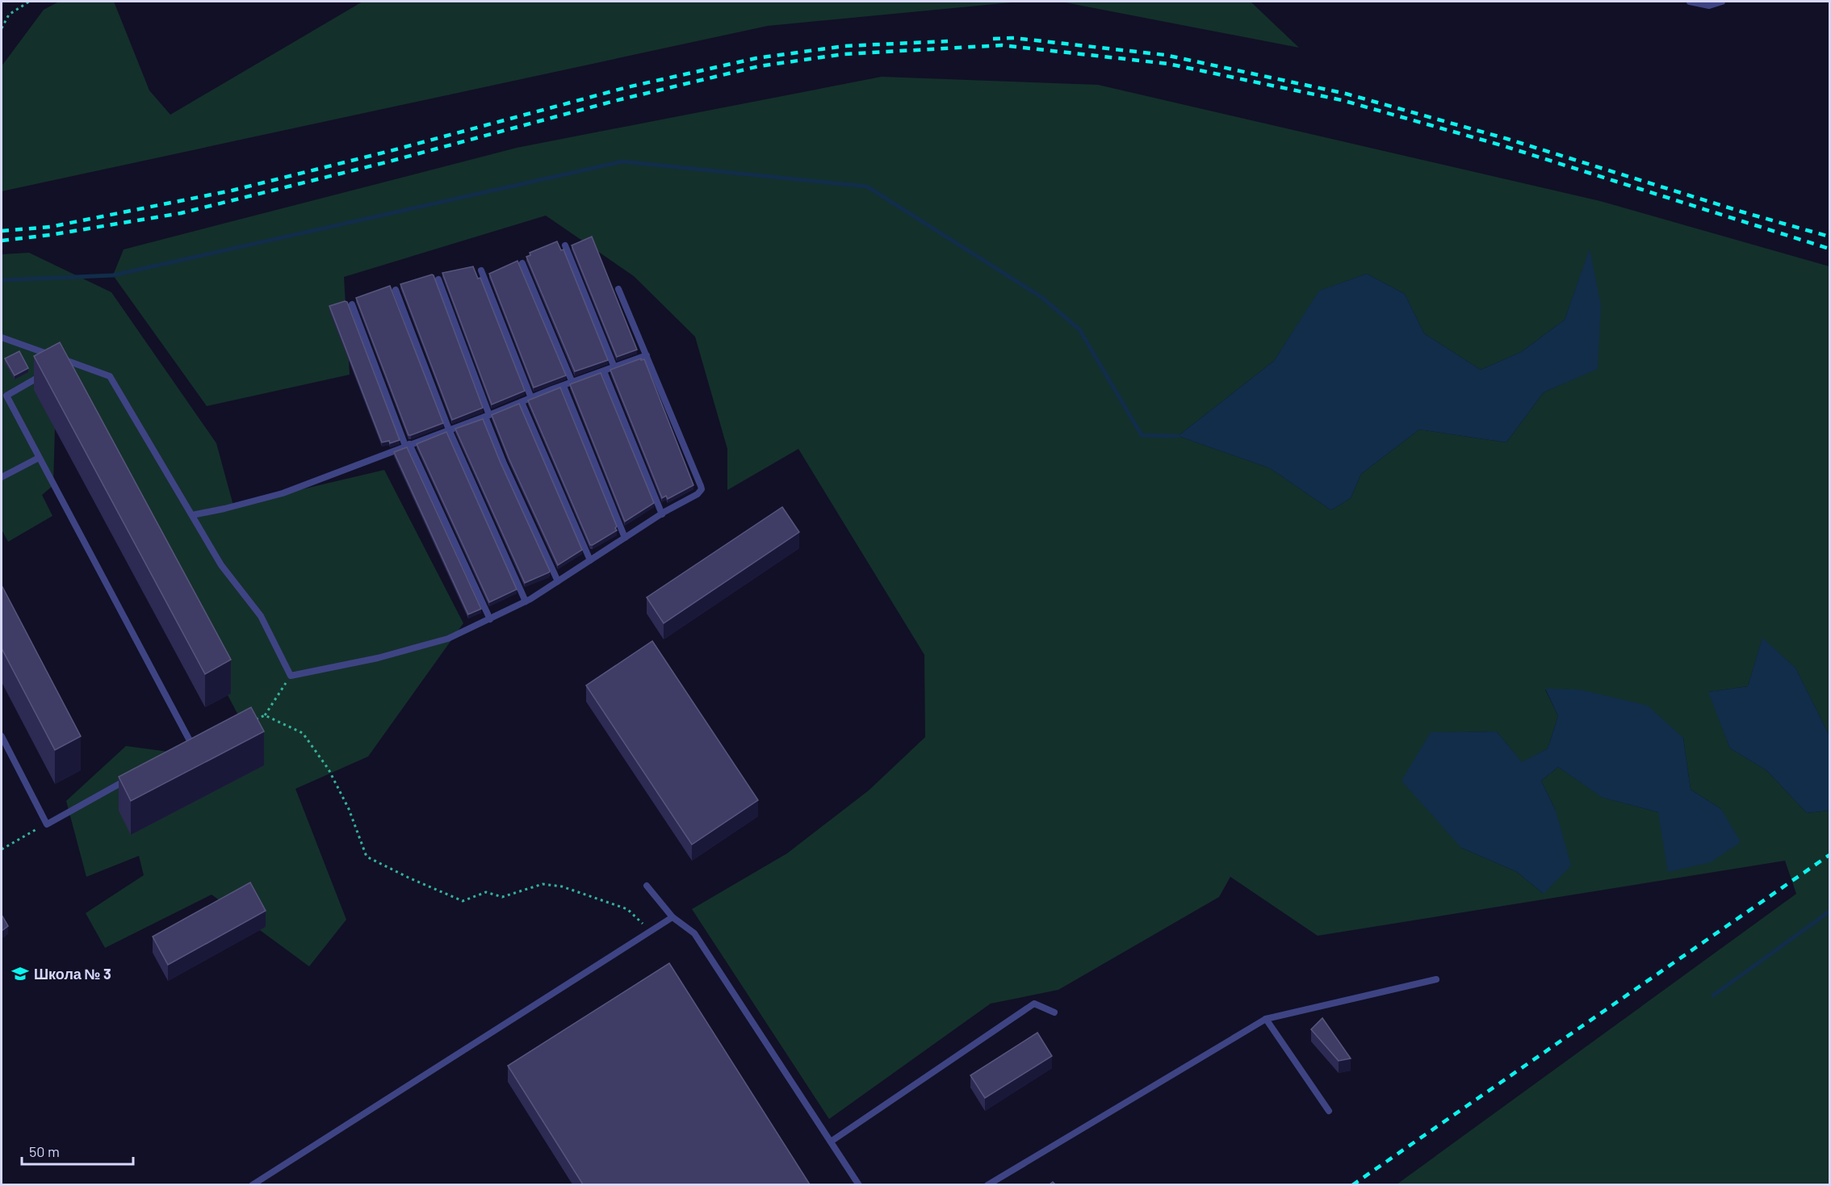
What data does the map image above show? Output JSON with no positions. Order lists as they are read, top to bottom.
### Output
{
  "places": {
    "school or university": ["Школа № 3"]
  },
  "scale_bar": "50 m"
}
